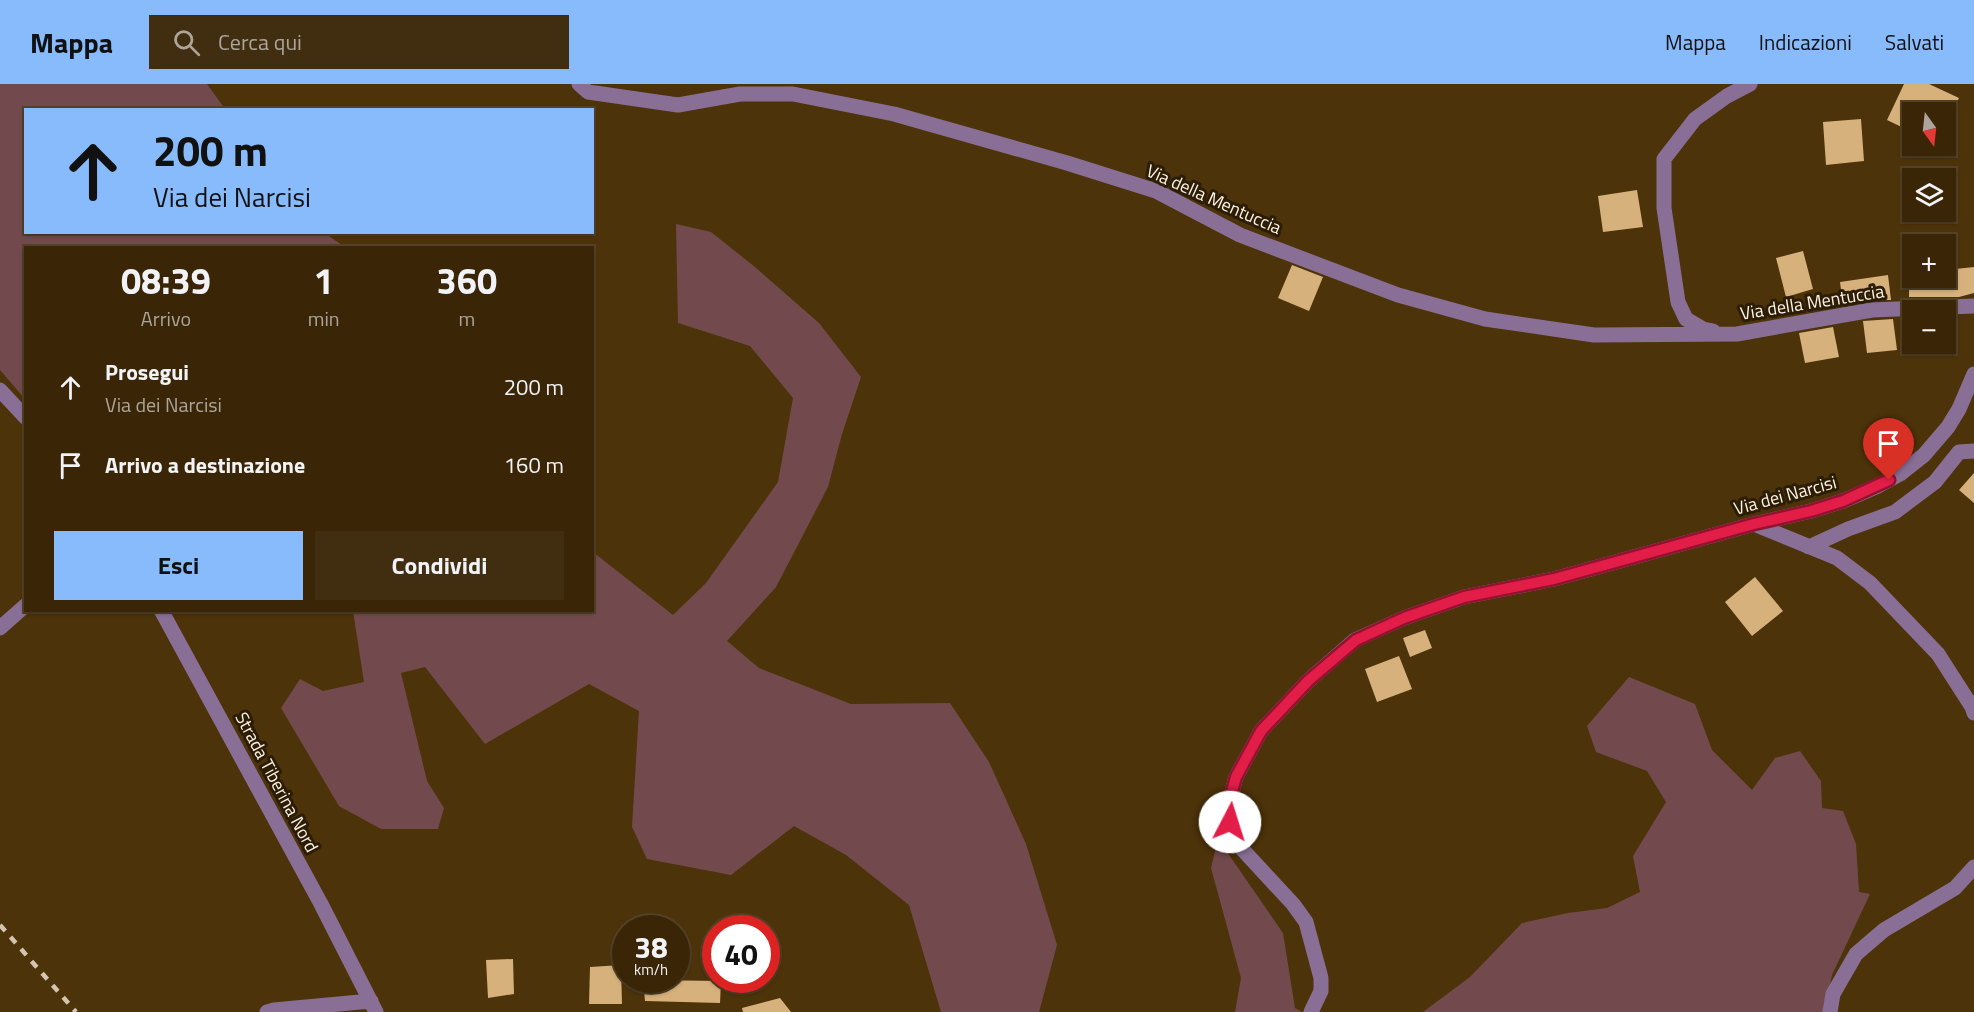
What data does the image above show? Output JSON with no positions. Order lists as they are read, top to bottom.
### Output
{
  "streets": {
    "street": ["Via della Mentuccia", "Via dei Narcisi", "Strada Tiberina Nord"]
  },
  "north": "bottom",
  "page": {
    "header": "Mappa",
    "search": "Cerca qui",
    "nav": ["Mappa", "Indicazioni", "Salvati"],
    "map_buttons": ["+", "−"],
    "turn": ["200 m", "Via dei Narcisi"],
    "eta": [
      "08:39",
      "Arrivo",
      "1",
      "min",
      "360",
      "m"
    ],
    "list": [
      {
        "name": "Prosegui",
        "note": "Via dei Narcisi",
        "value": "200 m"
      },
      {
        "name": "Arrivo a destinazione",
        "value": "160 m"
      }
    ],
    "buttons": ["Esci", "Condividi"],
    "speed": "38 km/h",
    "limit": "40"
  }
}
